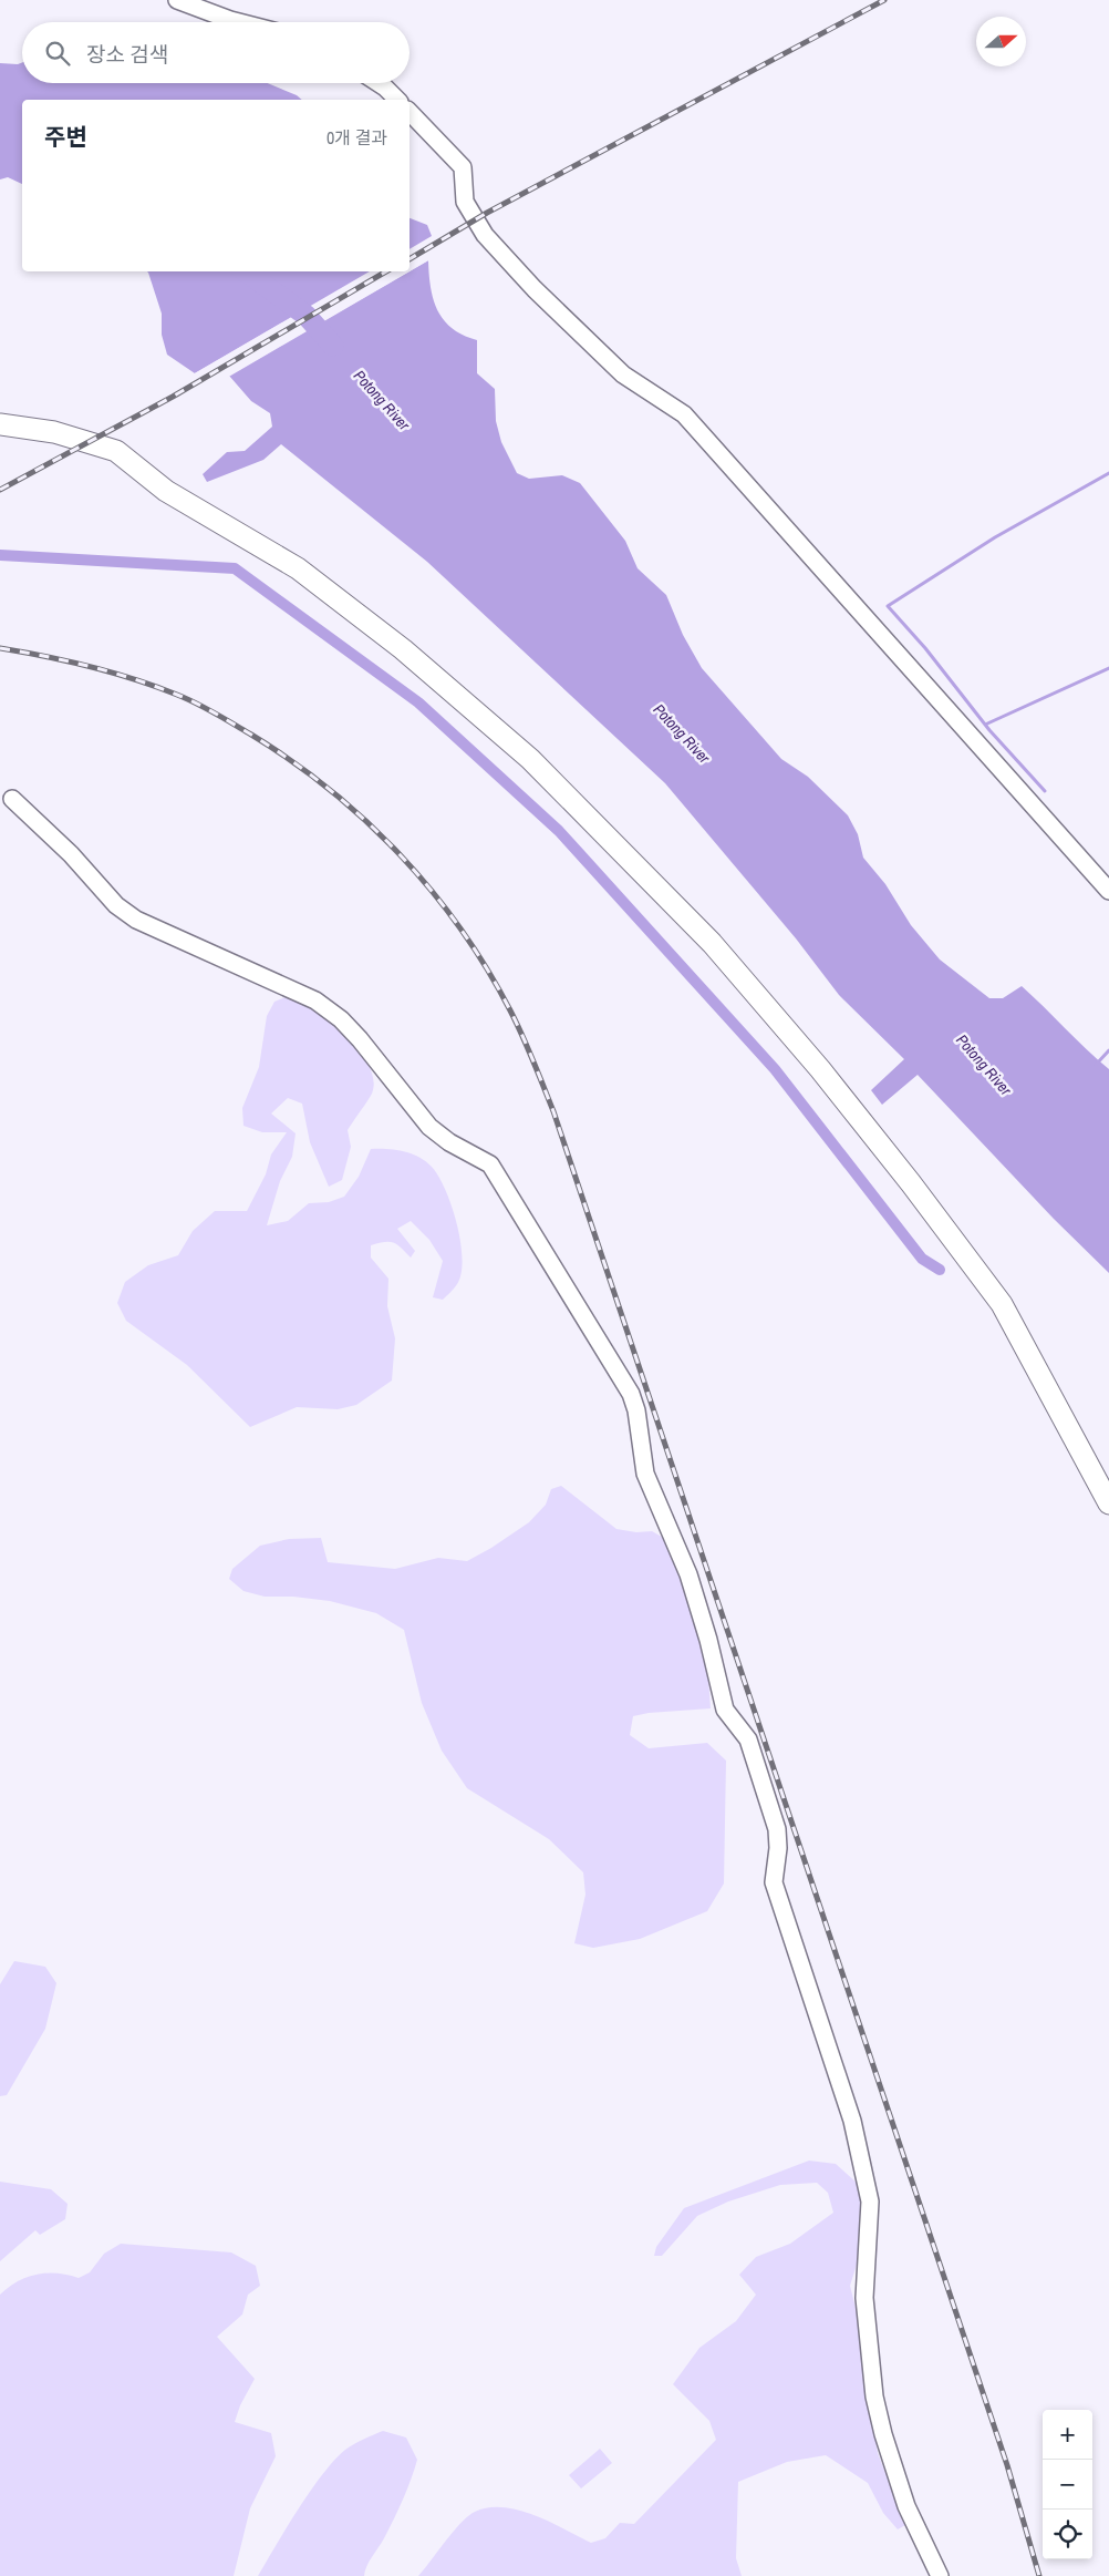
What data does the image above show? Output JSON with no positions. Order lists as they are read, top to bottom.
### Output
{
  "water": ["Potong River"],
  "north": "right",
  "page": {
    "search": "장소 검색",
    "heading": ["주변", "0개 결과"],
    "map_buttons": ["+", "−"]
  }
}
